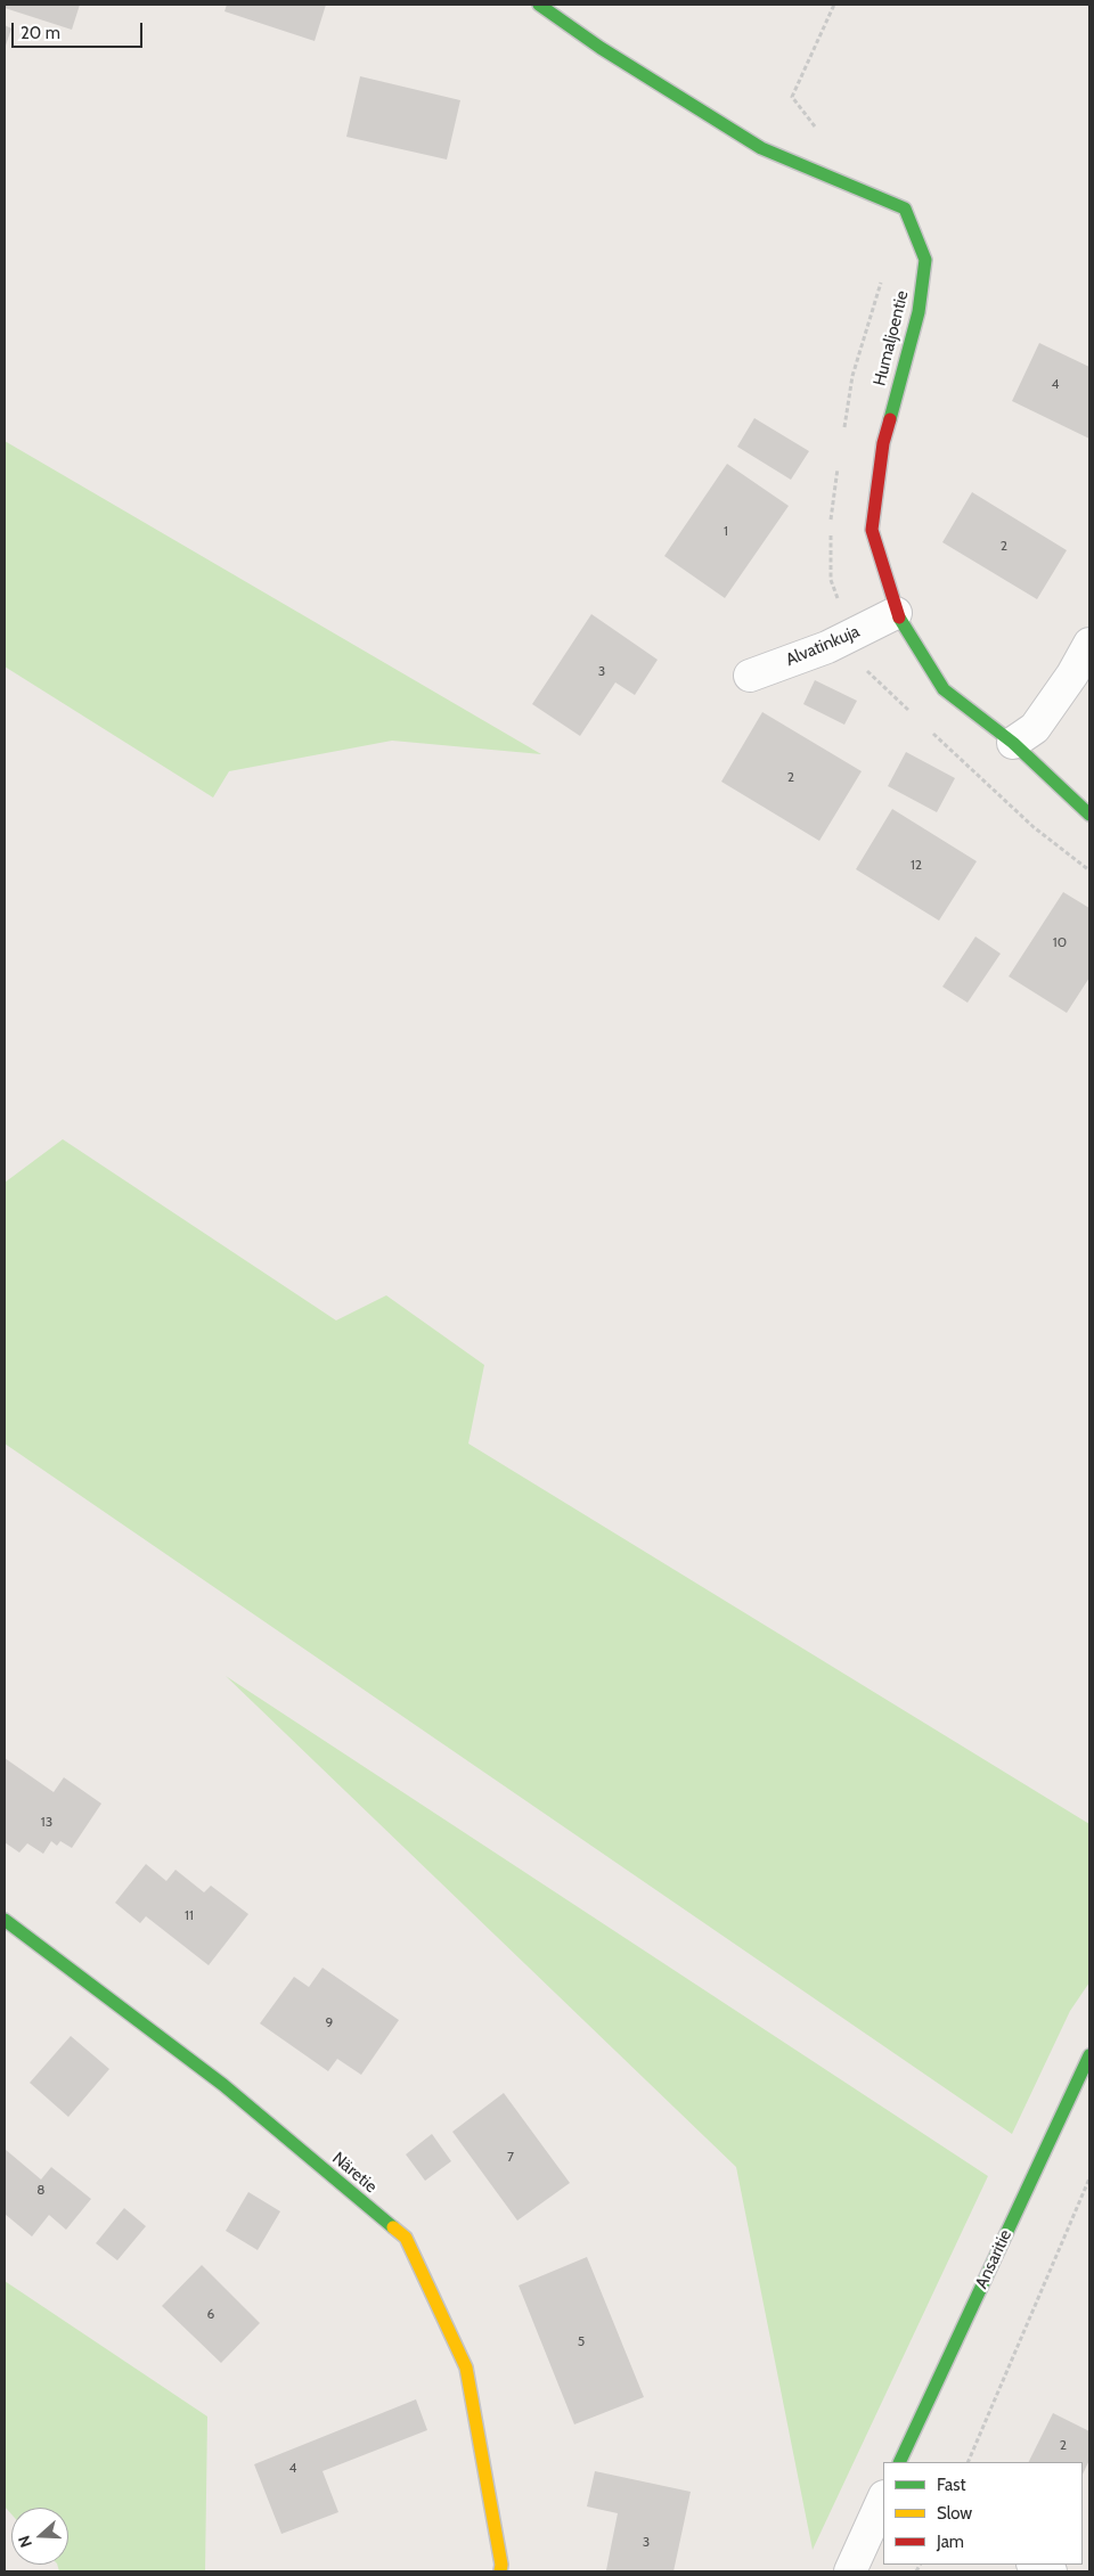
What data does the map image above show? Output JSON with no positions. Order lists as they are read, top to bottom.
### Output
{
  "streets": {
    "street": [
      "Humaljoentie",
      "Alvatinkuja",
      "Näretie",
      "Ansaritie"
    ]
  },
  "crossings": [
    ["Humaljoentie", "Alvatinkuja"]
  ],
  "house_numbers": [
    "4",
    "1",
    "2",
    "3",
    "2",
    "12",
    "10",
    "13",
    "11",
    "9",
    "7",
    "8",
    "6",
    "5",
    "2",
    "4",
    "3"
  ],
  "legend": ["Fast", "Slow", "Jam"],
  "scale_bar": "20 m",
  "north": "left"
}
